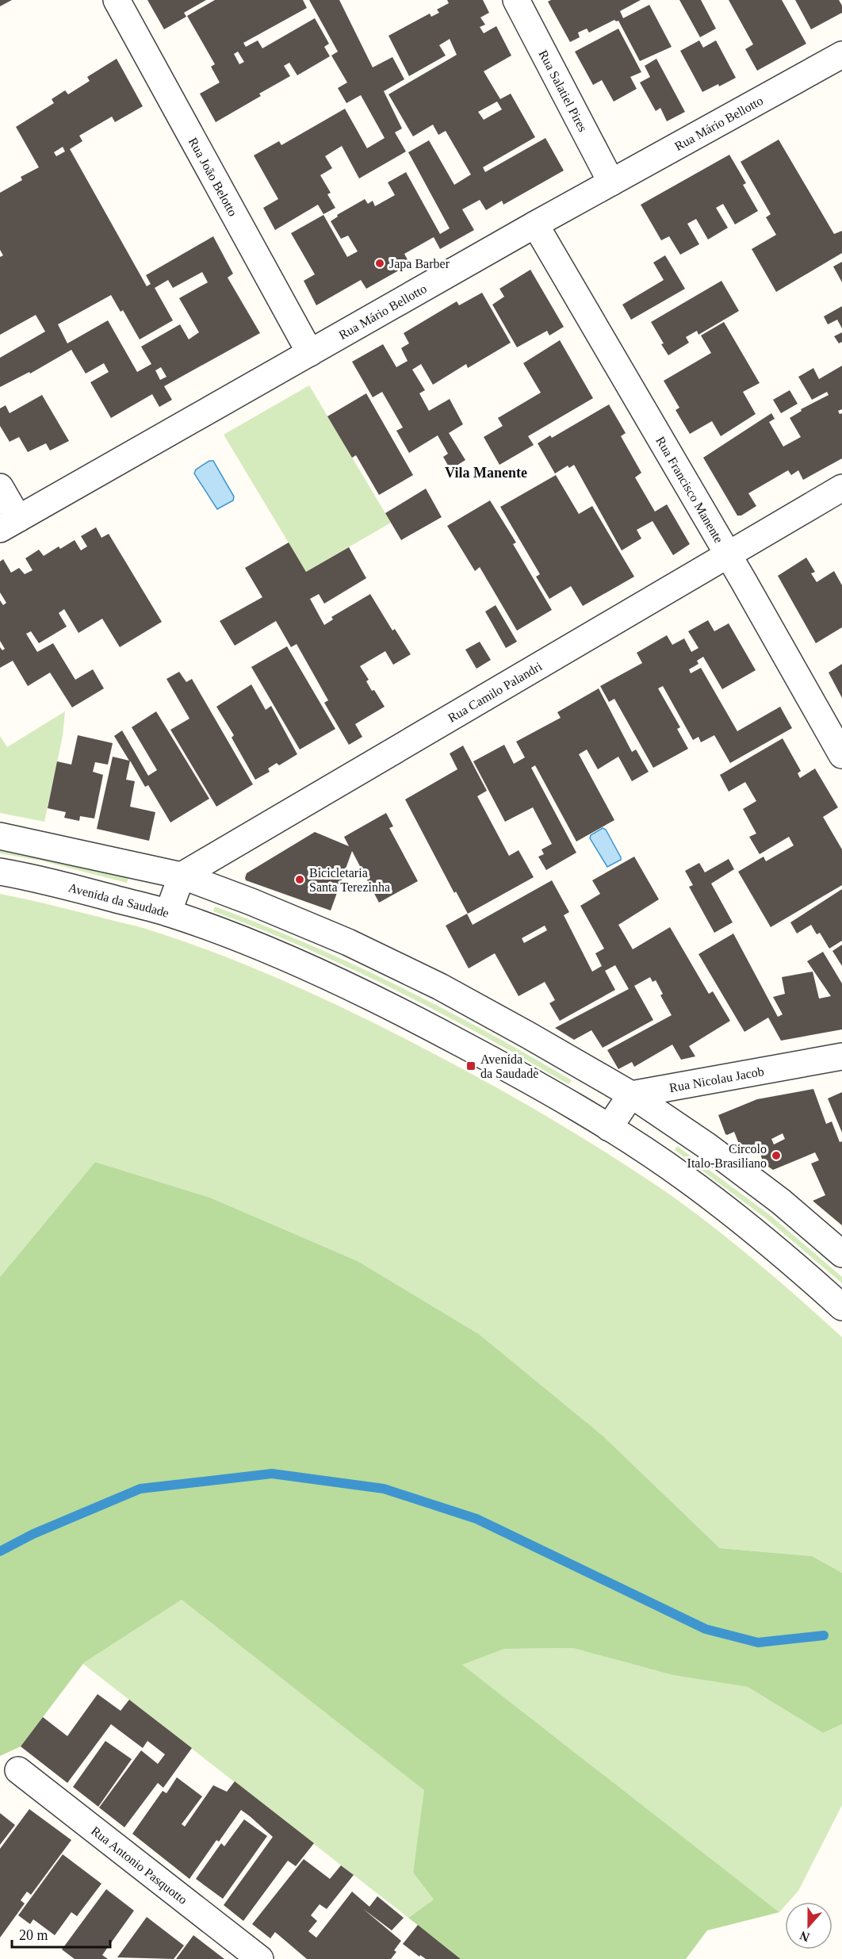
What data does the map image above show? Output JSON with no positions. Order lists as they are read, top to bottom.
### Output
{
  "streets": {
    "street": [
      "Rua Salatiel Pires",
      "Rua Mário Bellotto",
      "Rua João Belotto",
      "Rua Francisco Manente",
      "Rua Camilo Palandri",
      "Avenida da Saudade",
      "Rua Nicolau Jacob",
      "Rua Antonio Pasquotto"
    ]
  },
  "crossings": [
    ["Rua Salatiel Pires", "Rua Mário Bellotto"],
    ["Rua Mário Bellotto", "Rua João Belotto"],
    ["Rua Mário Bellotto", "Rua Francisco Manente"],
    ["Rua Francisco Manente", "Rua Camilo Palandri"]
  ],
  "districts": ["Vila Manente"],
  "places": {
    "other": ["Japa Barber", "Bicicletaria Santa Terezinha", "Circolo Italo-Brasiliano"],
    "transit": ["Avenida da Saudade"]
  },
  "scale_bar": "20 m",
  "north": "bottom"
}
